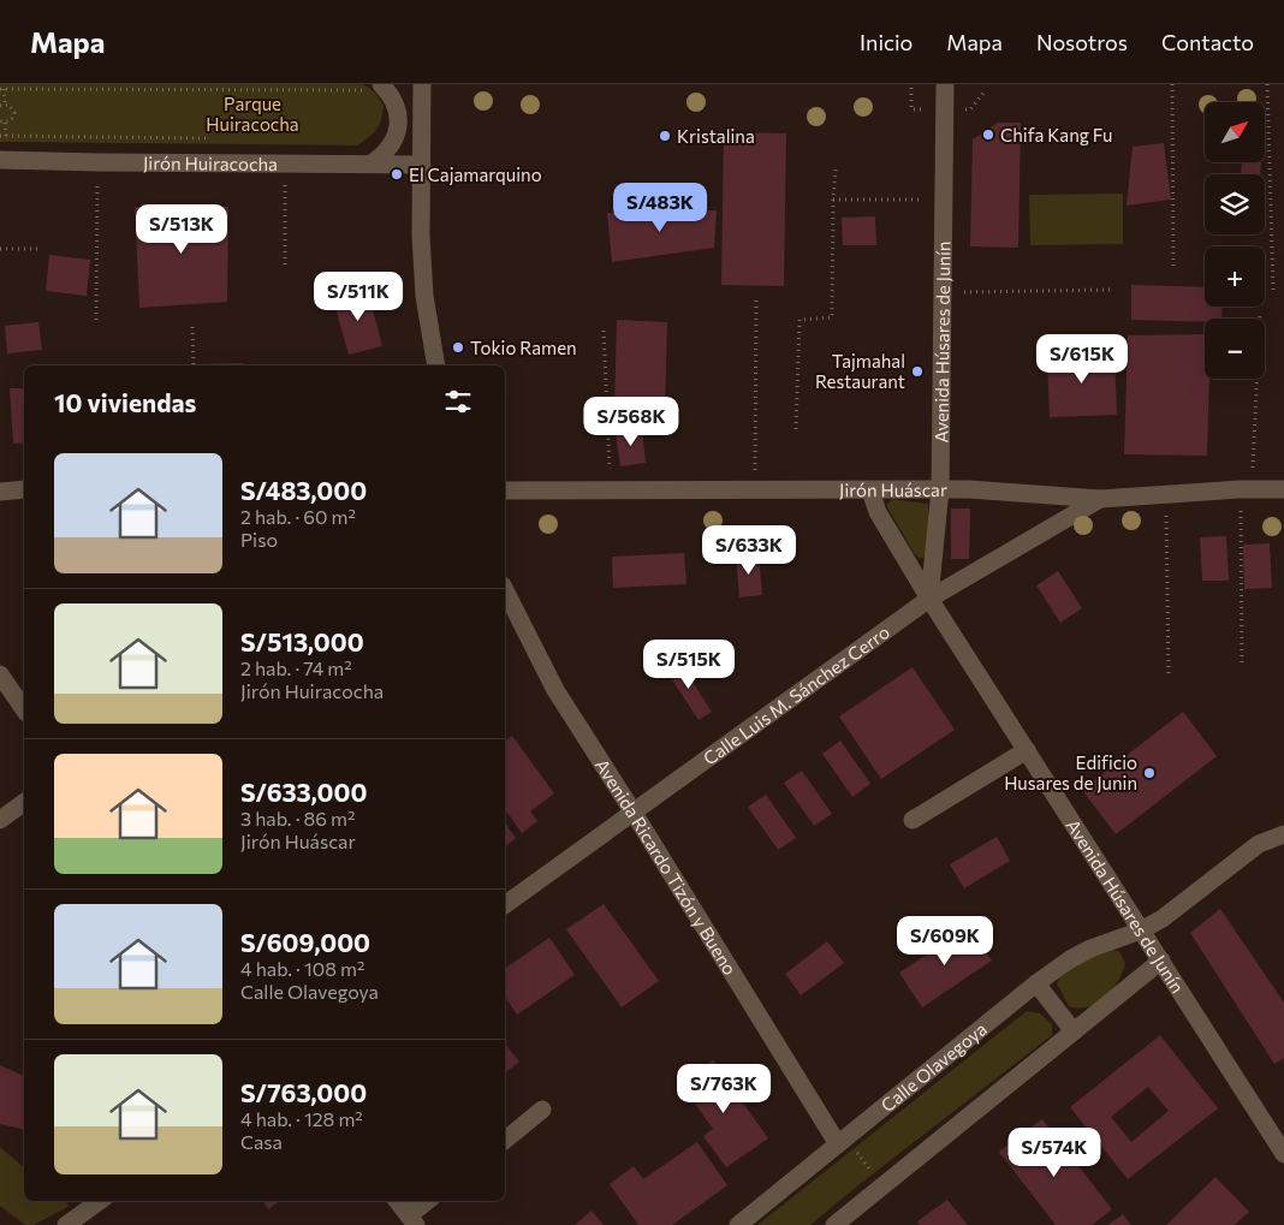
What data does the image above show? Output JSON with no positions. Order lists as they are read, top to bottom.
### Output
{
  "streets": {
    "street": [
      "Jirón Huiracocha",
      "Avenida Húsares de Junín",
      "Jirón Huáscar",
      "Calle Luis M. Sánchez Cerro",
      "Avenida Ricardo Tizón y Bueno",
      "Calle Olavegoya"
    ]
  },
  "crossings": [
    ["Avenida Húsares de Junín", "Jirón Huáscar"],
    ["Avenida Húsares de Junín", "Calle Luis M. Sánchez Cerro"],
    ["Avenida Húsares de Junín", "Calle Olavegoya"],
    ["Jirón Huáscar", "Calle Luis M. Sánchez Cerro"],
    ["Calle Luis M. Sánchez Cerro", "Avenida Ricardo Tizón y Bueno"],
    ["Avenida Ricardo Tizón y Bueno", "Calle Olavegoya"]
  ],
  "parks": ["Parque Huiracocha"],
  "places": [
    "Chifa Kang Fu",
    "Kristalina",
    "El Cajamarquino",
    "Tokio Ramen",
    "Tajmahal Restaurant",
    "Edificio Husares de Junin"
  ],
  "north": "top right",
  "page": {
    "header": "Mapa",
    "nav": [
      "Inicio",
      "Mapa",
      "Nosotros",
      "Contacto"
    ],
    "map_buttons": ["+", "−"],
    "price": [
      "S/483K",
      "S/513K",
      "S/511K",
      "S/615K",
      "S/568K",
      "S/633K",
      "S/515K",
      "S/609K",
      "S/763K",
      "S/574K"
    ],
    "heading": "10 viviendas",
    "list": [
      {
        "name": "S/483,000",
        "note": "2 hab. · 60 m² · Piso"
      },
      {
        "name": "S/513,000",
        "note": "2 hab. · 74 m² · Jirón Huiracocha"
      },
      {
        "name": "S/633,000",
        "note": "3 hab. · 86 m² · Jirón Huáscar"
      },
      {
        "name": "S/609,000",
        "note": "4 hab. · 108 m² · Calle Olavegoya"
      },
      {
        "name": "S/763,000",
        "note": "4 hab. · 128 m² · Casa"
      }
    ]
  }
}
